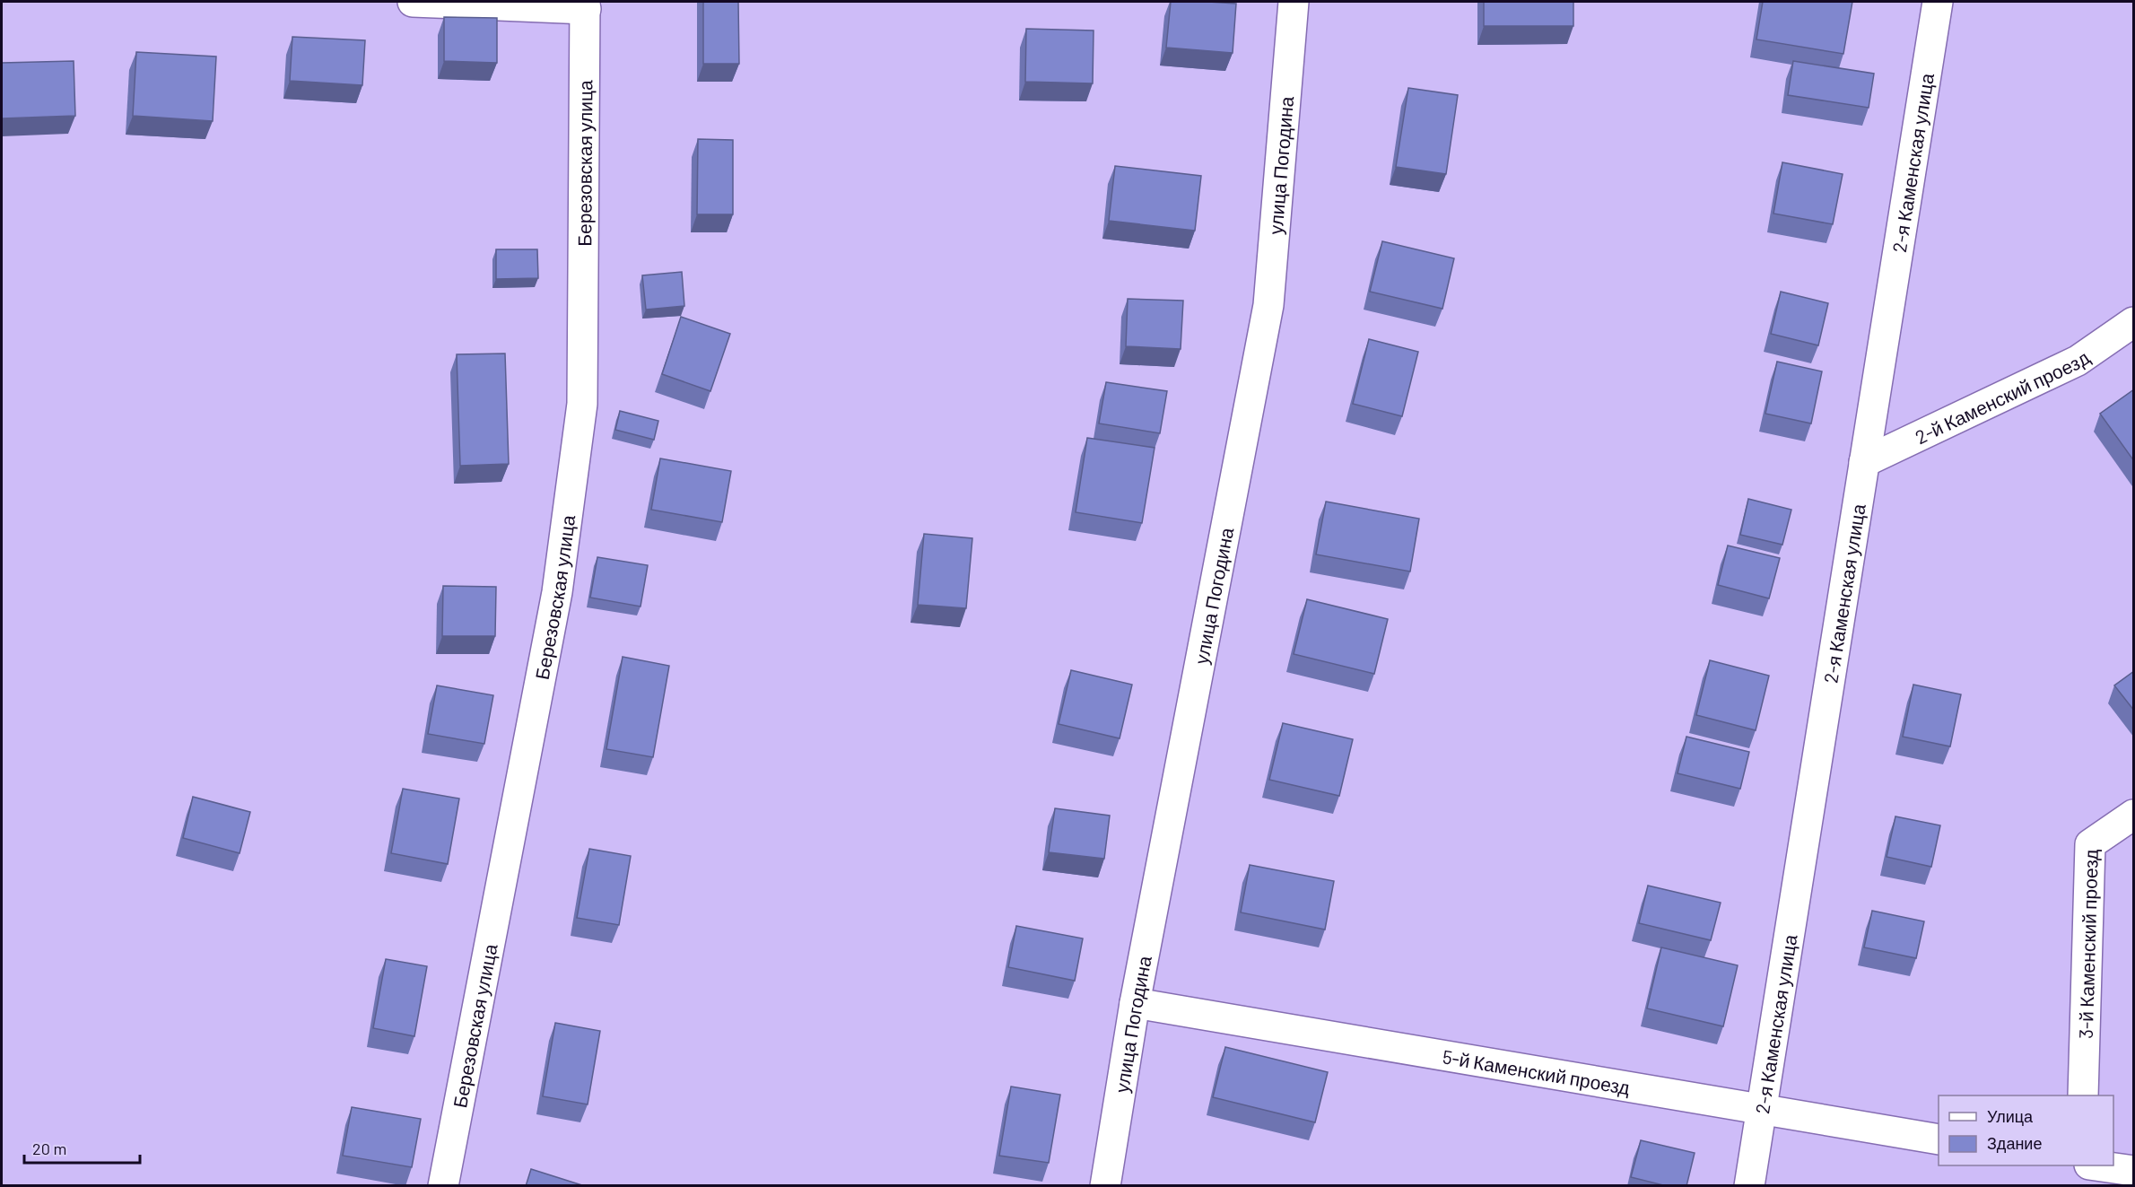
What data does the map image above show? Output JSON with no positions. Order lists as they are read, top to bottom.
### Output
{
  "streets": {
    "street": [
      "Березовская улица",
      "2-я Каменская улица",
      "улица Погодина",
      "2-й Каменский проезд",
      "3-й Каменский проезд",
      "5-й Каменский проезд"
    ]
  },
  "crossings": [
    ["2-я Каменская улица", "2-й Каменский проезд"],
    ["2-я Каменская улица", "5-й Каменский проезд"],
    ["улица Погодина", "5-й Каменский проезд"]
  ],
  "legend": ["Улица", "Здание"],
  "scale_bar": "20 m"
}
